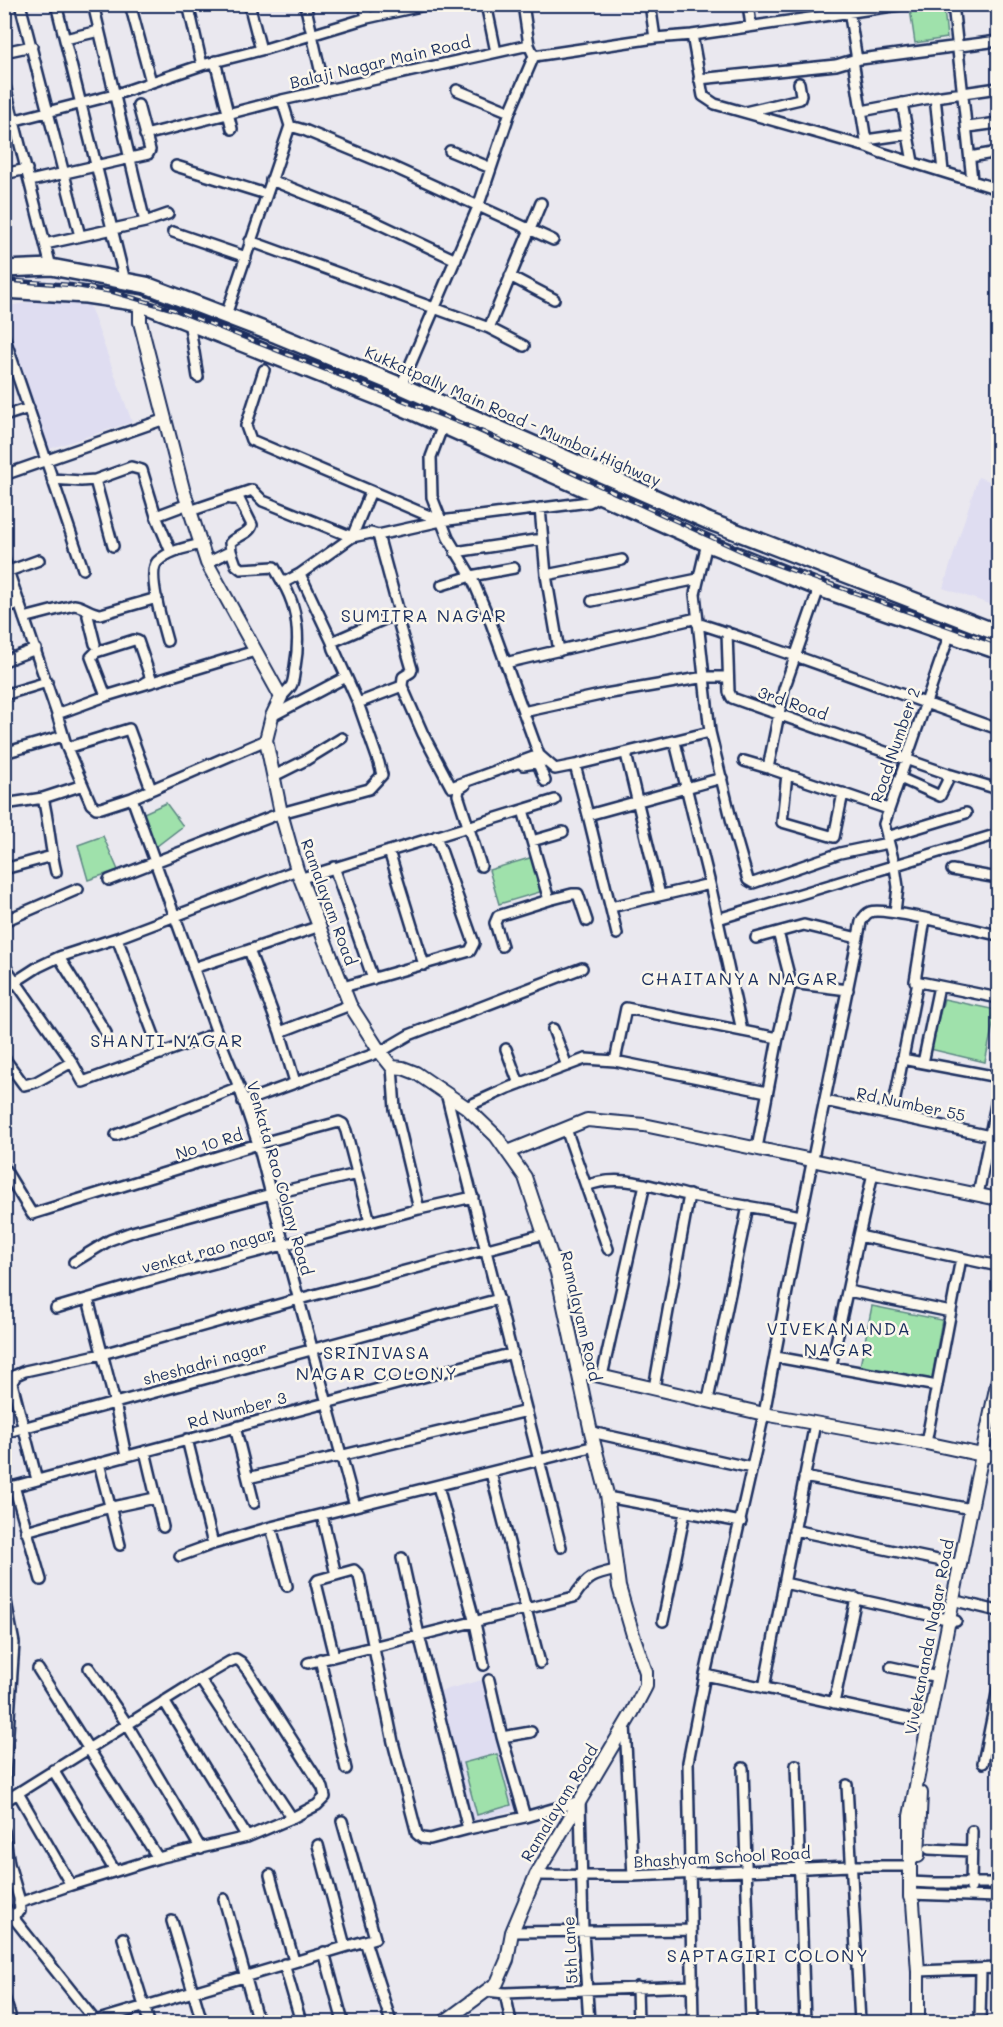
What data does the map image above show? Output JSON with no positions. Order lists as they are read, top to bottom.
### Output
{
  "streets": {
    "highway": ["Kukkatpally Main Road - Mumbai Highway"],
    "street": [
      "Balaji Nagar Main Road",
      "3rd Road",
      "Road Number 2",
      "Ramalayam Road",
      "Rd Number 55",
      "No 10 Rd",
      "Venkata Rao Colony Road",
      "venkat rao nagar",
      "sheshadri nagar",
      "Rd Number 3",
      "Vivekananda Nagar Road",
      "Bhashyam School Road",
      "5th Lane"
    ]
  },
  "crossings": [
    ["3rd Road", "Road Number 2"],
    ["Ramalayam Road", "Bhashyam School Road"],
    ["Ramalayam Road", "5th Lane"],
    ["No 10 Rd", "Venkata Rao Colony Road"],
    ["No 10 Rd", "venkat rao nagar"],
    ["Venkata Rao Colony Road", "venkat rao nagar"],
    ["Venkata Rao Colony Road", "sheshadri nagar"],
    ["Venkata Rao Colony Road", "Rd Number 3"],
    ["Vivekananda Nagar Road", "Bhashyam School Road"],
    ["Bhashyam School Road", "5th Lane"]
  ],
  "districts": [
    "SUMITRA NAGAR",
    "CHAITANYA NAGAR",
    "SHANTI NAGAR",
    "VIVEKANANDA NAGAR",
    "SRINIVASA NAGAR COLONY",
    "SAPTAGIRI COLONY"
  ]
}
